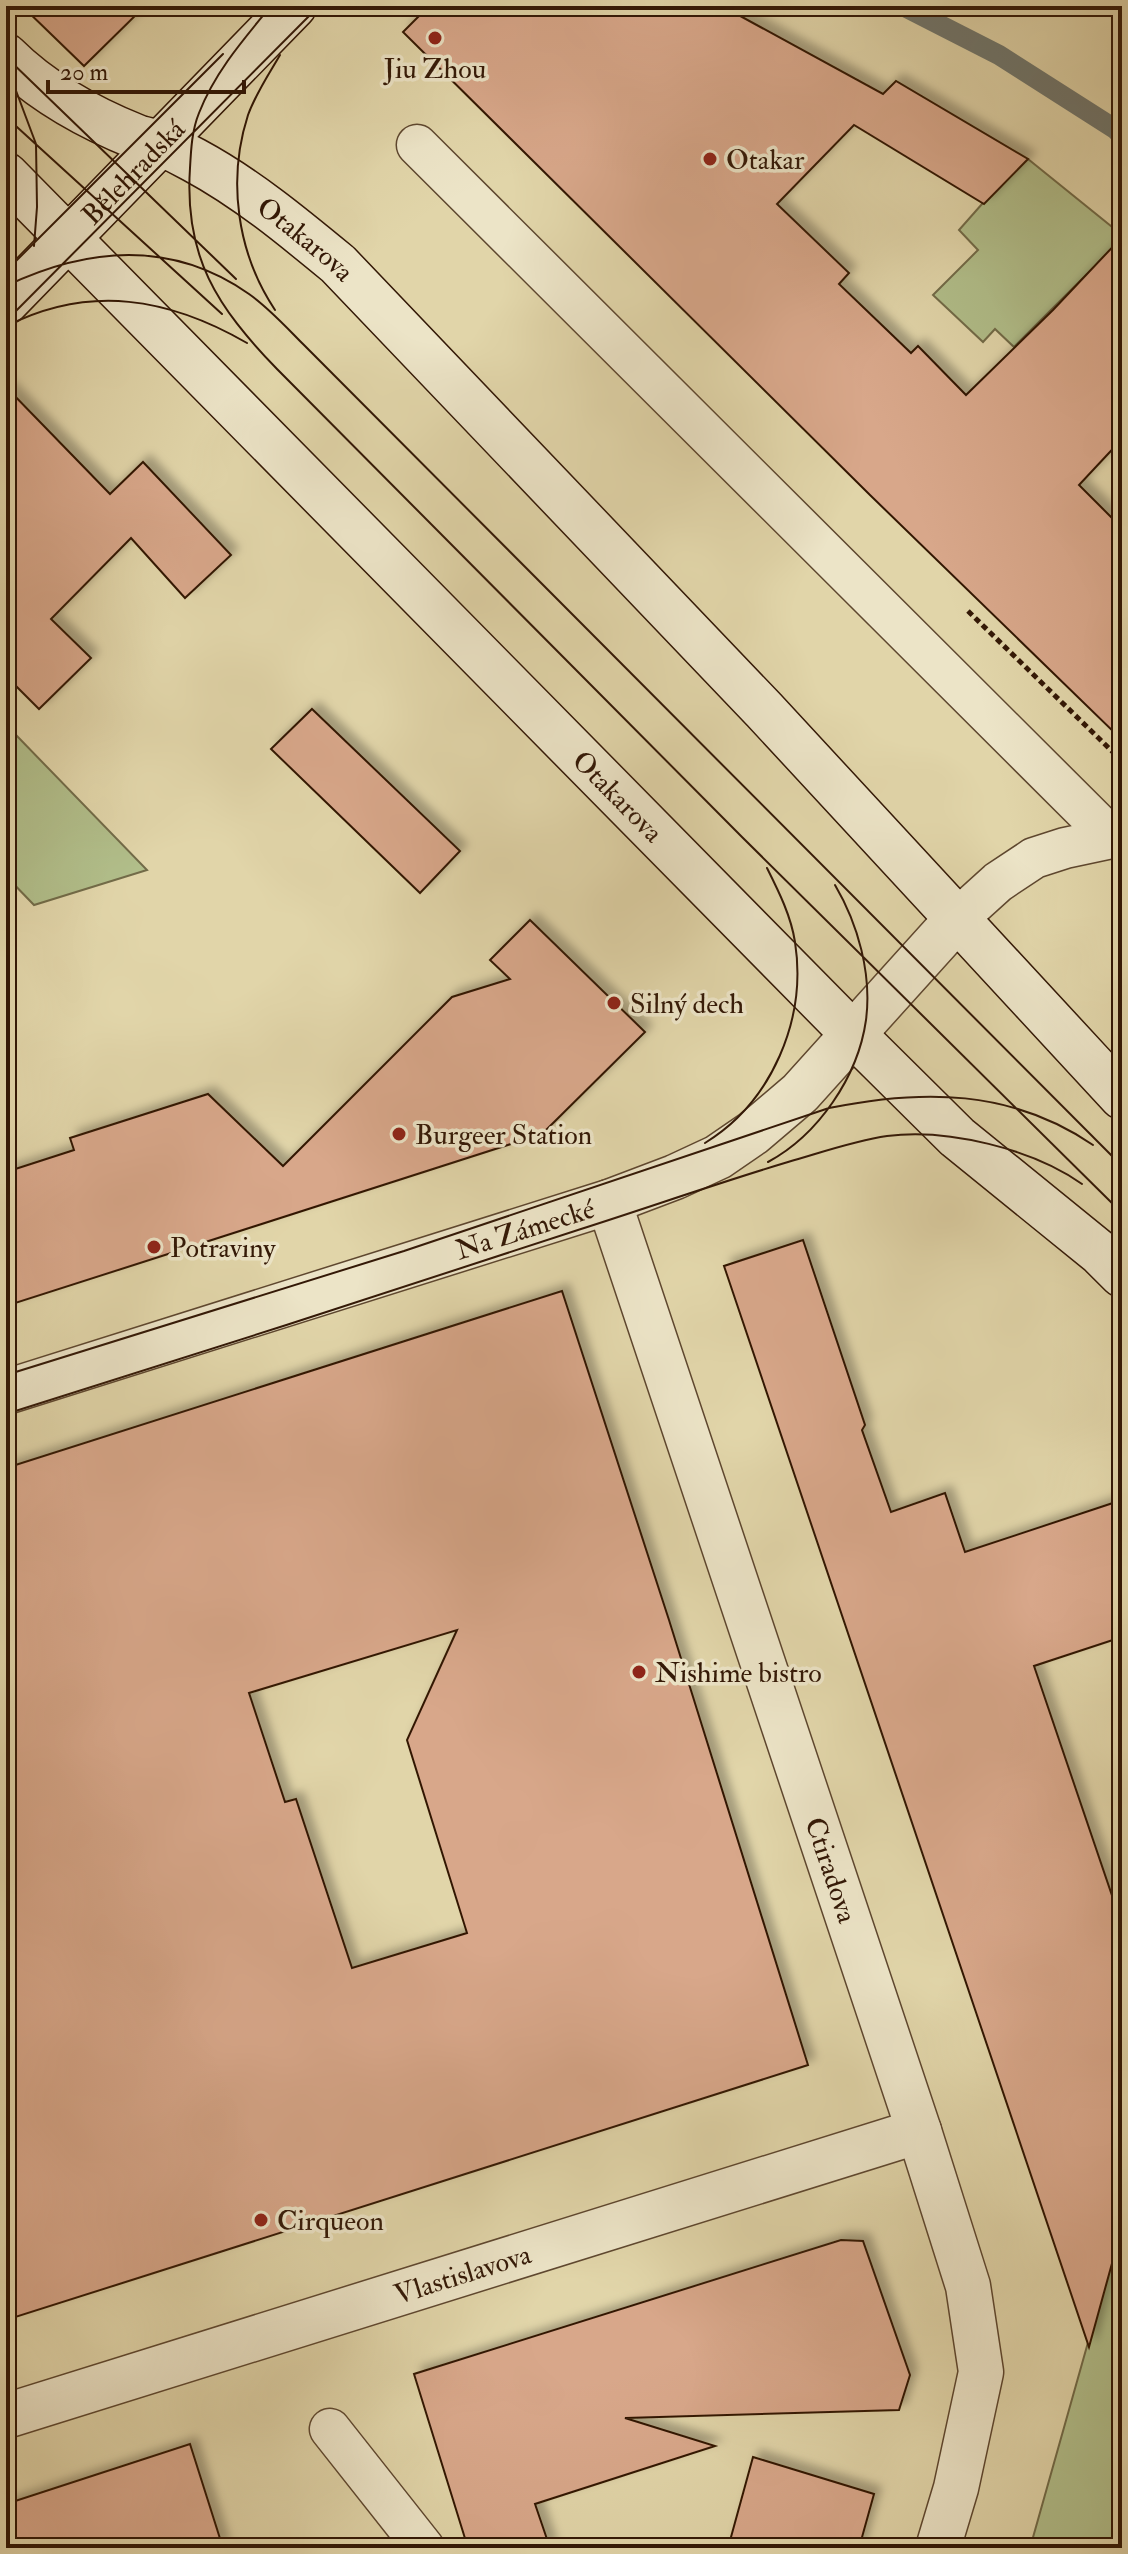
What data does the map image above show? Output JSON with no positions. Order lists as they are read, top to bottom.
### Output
{
  "streets": {
    "street": [
      "Bělehradská",
      "Otakarova",
      "Na Zámecké",
      "Ctiradova",
      "Vlastislavova"
    ]
  },
  "crossings": [
    ["Bělehradská", "Otakarova"],
    ["Otakarova", "Na Zámecké"],
    ["Na Zámecké", "Ctiradova"],
    ["Ctiradova", "Vlastislavova"]
  ],
  "places": [
    "Jiu Zhou",
    "Otakar",
    "Silný dech",
    "Burgeer Station",
    "Potraviny",
    "Nishime bistro",
    "Cirqueon"
  ],
  "scale_bar": "20 m"
}
